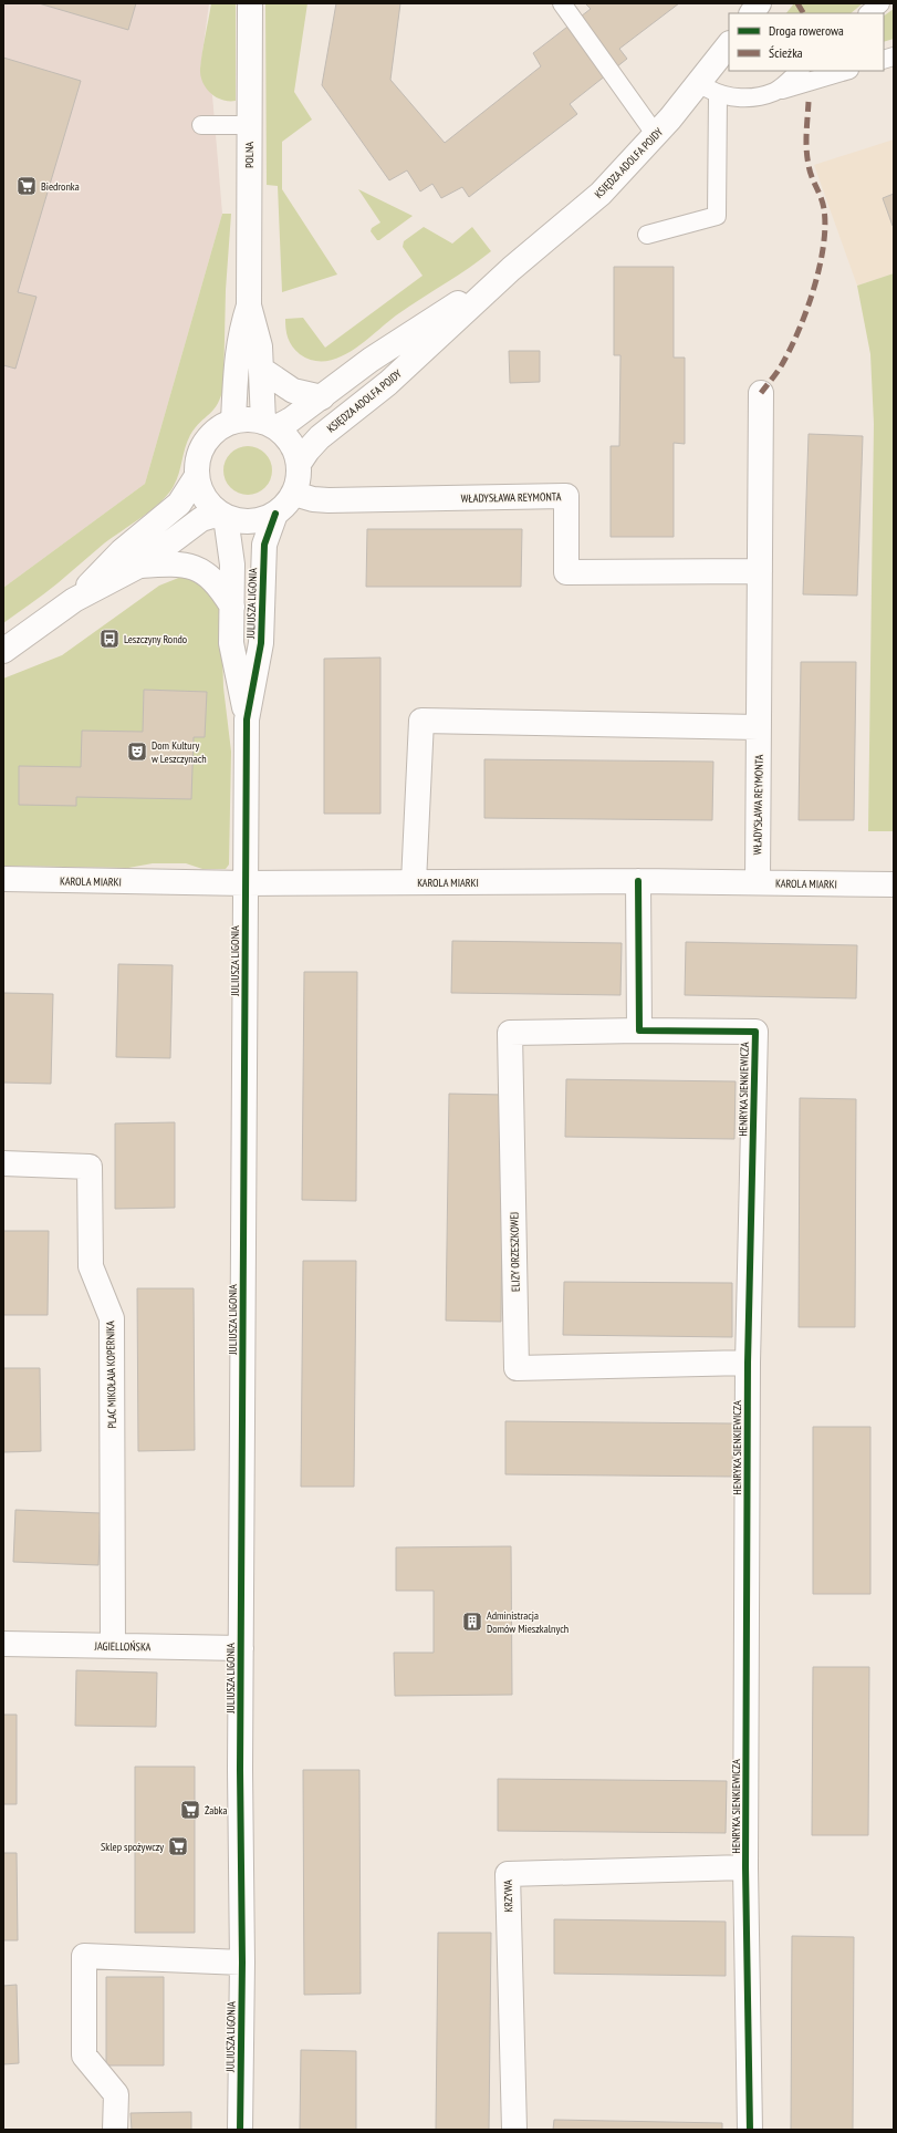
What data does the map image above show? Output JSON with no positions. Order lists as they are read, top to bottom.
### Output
{
  "streets": {
    "street": [
      "POLNA",
      "KSIĘDZA ADOLFA POJDY",
      "WŁADYSŁAWA REYMONTA",
      "JULIUSZA LIGONIA",
      "KAROLA MIARKI",
      "HENRYKA SIENKIEWICZA",
      "ELIZY ORZESZKOWEJ",
      "PLAC MIKOŁAJA KOPERNIKA",
      "JAGIELLOŃSKA",
      "KRZYWA"
    ]
  },
  "crossings": [
    ["POLNA", "KSIĘDZA ADOLFA POJDY"],
    ["POLNA", "WŁADYSŁAWA REYMONTA"],
    ["POLNA", "JULIUSZA LIGONIA"],
    ["KSIĘDZA ADOLFA POJDY", "WŁADYSŁAWA REYMONTA"],
    ["KSIĘDZA ADOLFA POJDY", "JULIUSZA LIGONIA"],
    ["WŁADYSŁAWA REYMONTA", "JULIUSZA LIGONIA"],
    ["WŁADYSŁAWA REYMONTA", "KAROLA MIARKI"],
    ["JULIUSZA LIGONIA", "KAROLA MIARKI"],
    ["JULIUSZA LIGONIA", "JAGIELLOŃSKA"],
    ["HENRYKA SIENKIEWICZA", "ELIZY ORZESZKOWEJ"],
    ["HENRYKA SIENKIEWICZA", "KRZYWA"],
    ["PLAC MIKOŁAJA KOPERNIKA", "JAGIELLOŃSKA"]
  ],
  "places": {
    "supermarket": ["Biedronka", "Żabka", "Sklep spożywczy"],
    "bus stop": ["Leszczyny Rondo"],
    "theatre": ["Dom Kultury w Leszczynach"],
    "building": ["Administracja Domów Mieszkalnych"]
  },
  "legend": ["Droga rowerowa", "Ścieżka"]
}
